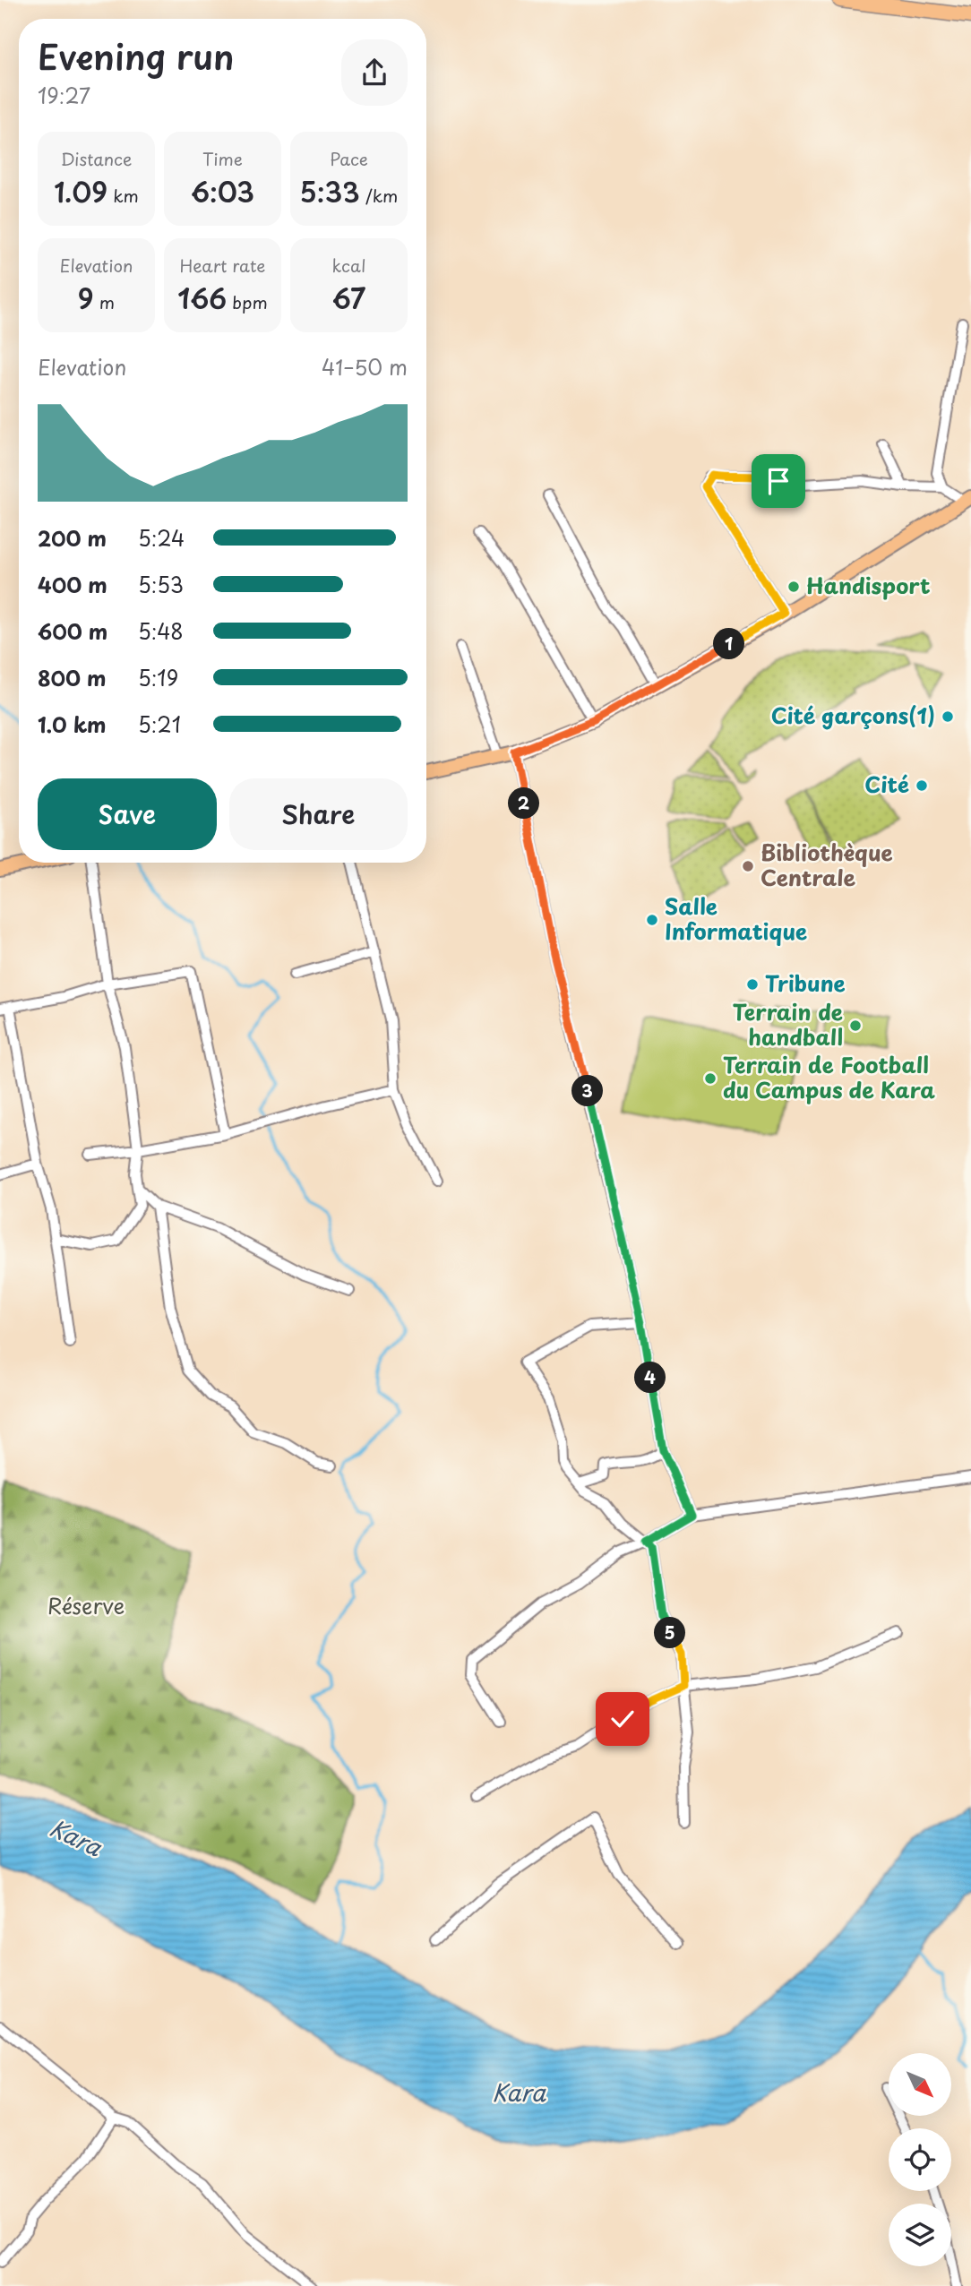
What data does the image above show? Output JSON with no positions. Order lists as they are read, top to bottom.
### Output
{
  "water": ["Kara"],
  "parks": ["Réserve"],
  "places": [
    "Handisport",
    "Cité garçons(1)",
    "Cité",
    "Bibliothèque Centrale",
    "Salle Informatique",
    "Tribune",
    "Terrain de handball",
    "Terrain de Football du Campus de Kara"
  ],
  "north": "bottom right",
  "page": {
    "heading": ["Evening run", "19:27"],
    "stats": [
      ["Distance", "1.09 km"],
      ["Time", "6:03"],
      ["Pace", "5:33 /km"],
      ["Elevation", "9 m"],
      ["Heart rate", "166 bpm"],
      ["kcal", "67"]
    ],
    "chart": ["Elevation", "41–50 m"],
    "list": [
      {
        "name": "200 m",
        "note": "5:24"
      },
      {
        "name": "400 m",
        "note": "5:53"
      },
      {
        "name": "600 m",
        "note": "5:48"
      },
      {
        "name": "800 m",
        "note": "5:19"
      },
      {
        "name": "1.0 km",
        "note": "5:21"
      }
    ],
    "pins": [
      "1",
      "2",
      "3",
      "4",
      "5"
    ],
    "buttons": ["Save", "Share"]
  }
}
